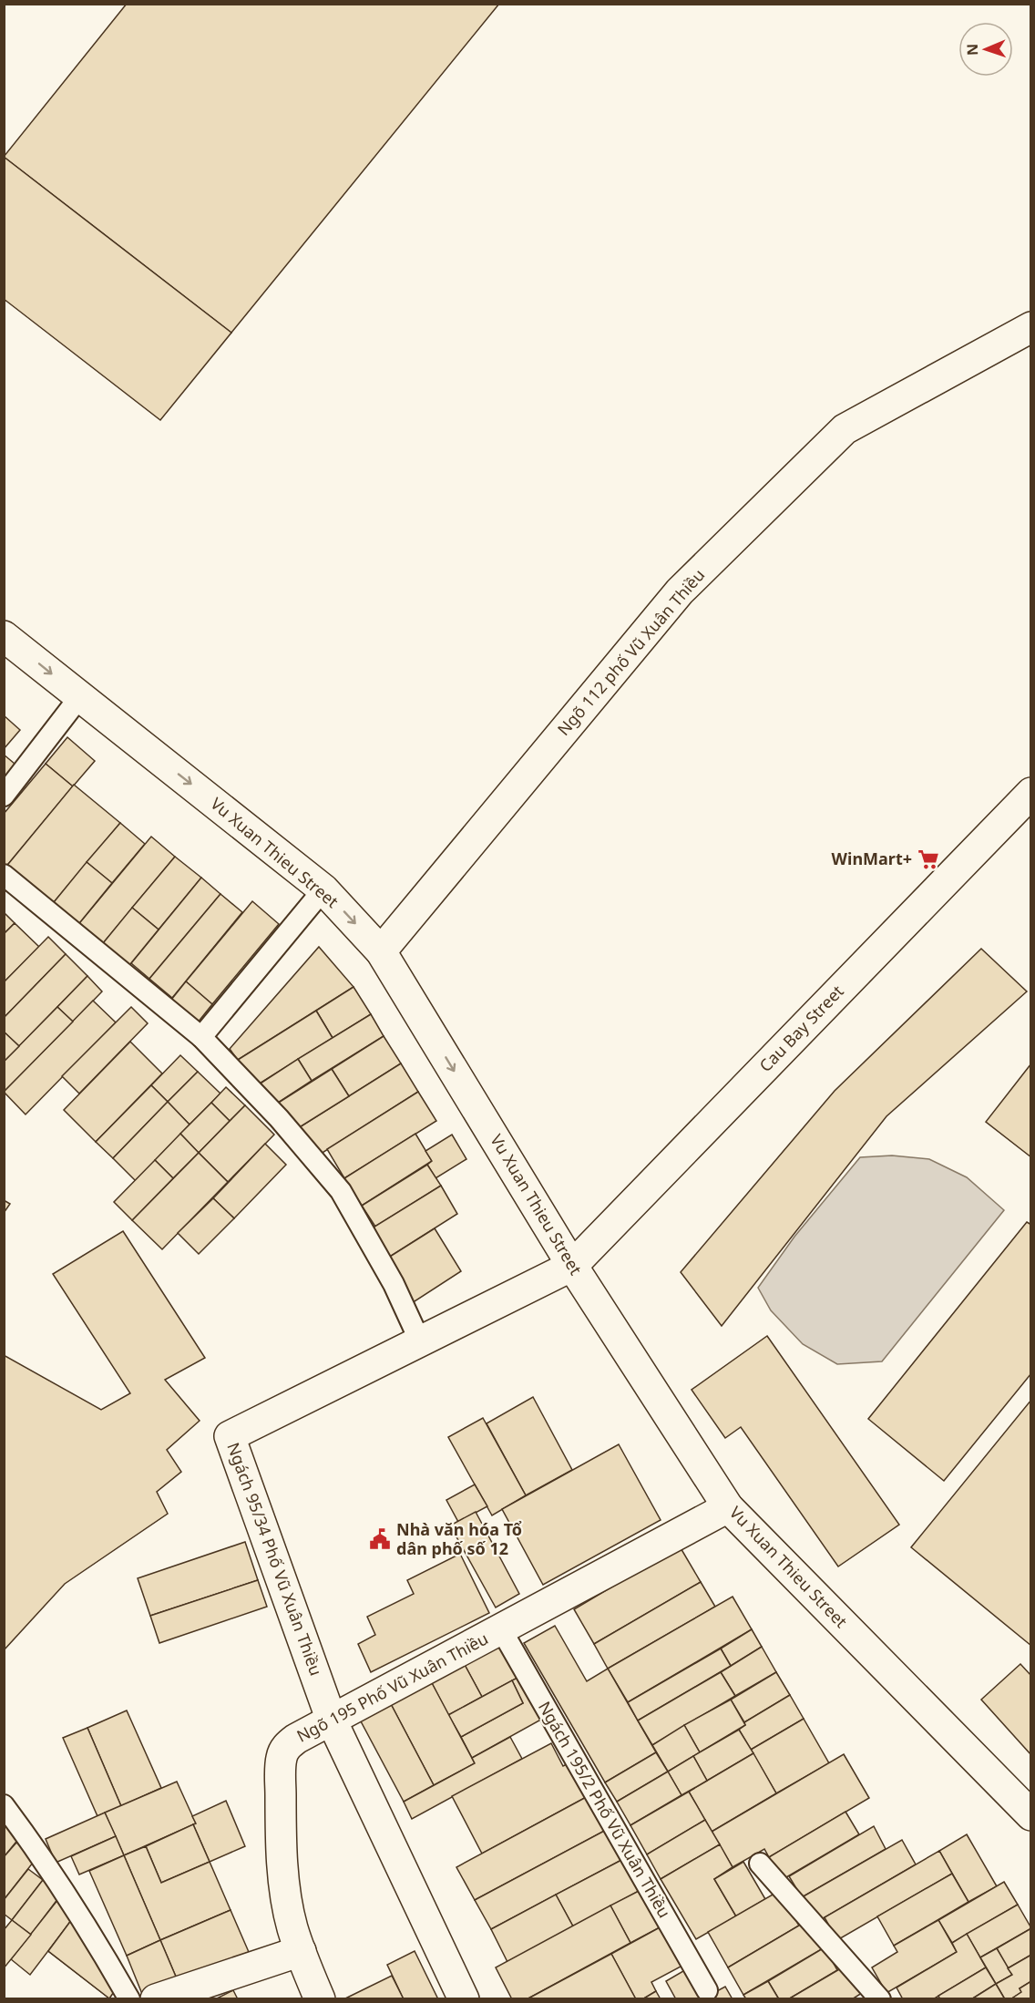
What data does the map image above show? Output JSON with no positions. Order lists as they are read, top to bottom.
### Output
{
  "streets": {
    "street": [
      "Ngõ 112 phố Vũ Xuân Thiều",
      "Vu Xuan Thieu Street",
      "Cau Bay Street",
      "Ngách 95/34 Phố Vũ Xuân Thiều",
      "Ngõ 195 Phố Vũ Xuân Thiều"
    ],
    "lane": ["Ngách 195/2 Phố Vũ Xuân Thiều"]
  },
  "crossings": [
    ["Ngõ 112 phố Vũ Xuân Thiều", "Vu Xuan Thieu Street"],
    ["Vu Xuan Thieu Street", "Cau Bay Street"],
    ["Vu Xuan Thieu Street", "Ngách 95/34 Phố Vũ Xuân Thiều"],
    ["Vu Xuan Thieu Street", "Ngõ 195 Phố Vũ Xuân Thiều"],
    ["Cau Bay Street", "Ngách 95/34 Phố Vũ Xuân Thiều"],
    ["Ngách 95/34 Phố Vũ Xuân Thiều", "Ngõ 195 Phố Vũ Xuân Thiều"],
    ["Ngõ 195 Phố Vũ Xuân Thiều", "Ngách 195/2 Phố Vũ Xuân Thiều"]
  ],
  "one_way": ["Vu Xuan Thieu Street"],
  "places": {
    "supermarket": ["WinMart+"],
    "public building": ["Nhà văn hóa Tổ dân phố số 12"]
  },
  "north": "left"
}
